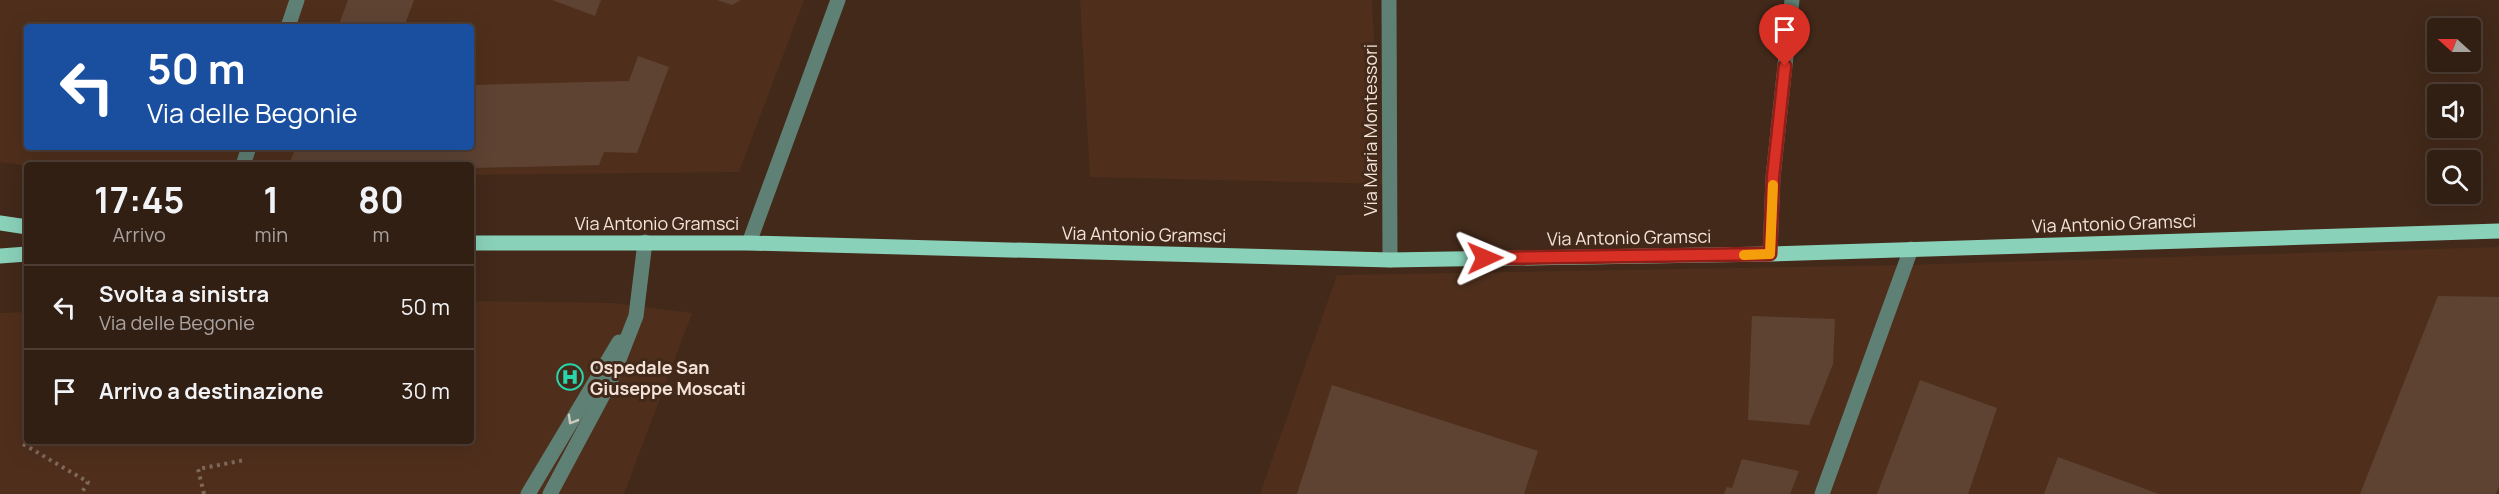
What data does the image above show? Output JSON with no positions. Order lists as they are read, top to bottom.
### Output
{
  "streets": {
    "main road": ["Via Antonio Gramsci"],
    "street": ["Via Maria Montessori"]
  },
  "crossings": [
    ["Via Maria Montessori", "Via Antonio Gramsci"]
  ],
  "places": {
    "hospital": ["Ospedale San Giuseppe Moscati"]
  },
  "north": "left",
  "page": {
    "turn": ["50 m", "Via delle Begonie"],
    "eta": [
      "17:45",
      "Arrivo",
      "1",
      "min",
      "80",
      "m"
    ],
    "list": [
      {
        "name": "Svolta a sinistra",
        "note": "Via delle Begonie",
        "value": "50 m"
      },
      {
        "name": "Arrivo a destinazione",
        "value": "30 m"
      }
    ]
  }
}
